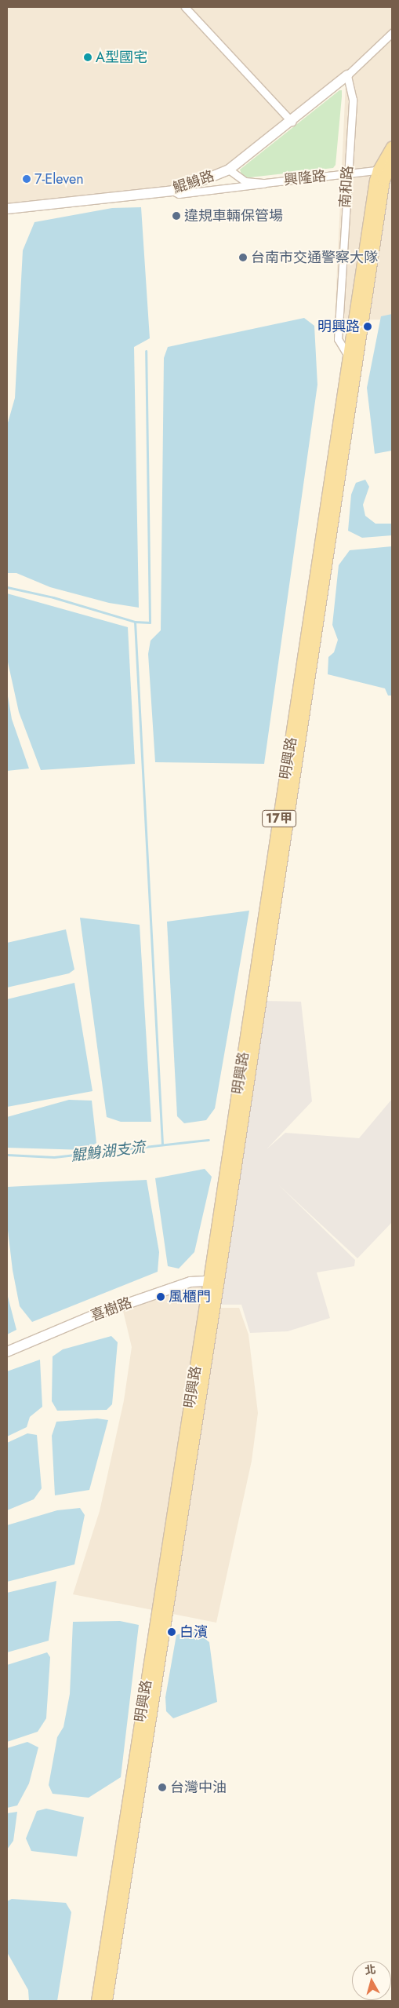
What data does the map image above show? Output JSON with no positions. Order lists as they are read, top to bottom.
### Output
{
  "streets": {
    "main road": ["明興路", "17甲"],
    "street": [
      "興隆路",
      "鯤鯓路",
      "南和路",
      "喜樹路"
    ]
  },
  "crossings": [
    ["興隆路", "鯤鯓路"],
    ["興隆路", "南和路"],
    ["興隆路", "明興路"],
    ["鯤鯓路", "南和路"],
    ["南和路", "明興路"],
    ["明興路", "喜樹路"]
  ],
  "water": ["鯤鯓湖支流"],
  "places": [
    "A型國宅",
    "7-Eleven",
    "違規車輛保管場",
    "台南市交通警察大隊",
    "明興路",
    "風櫃門",
    "白濱",
    "台灣中油"
  ],
  "north": "top"
}
